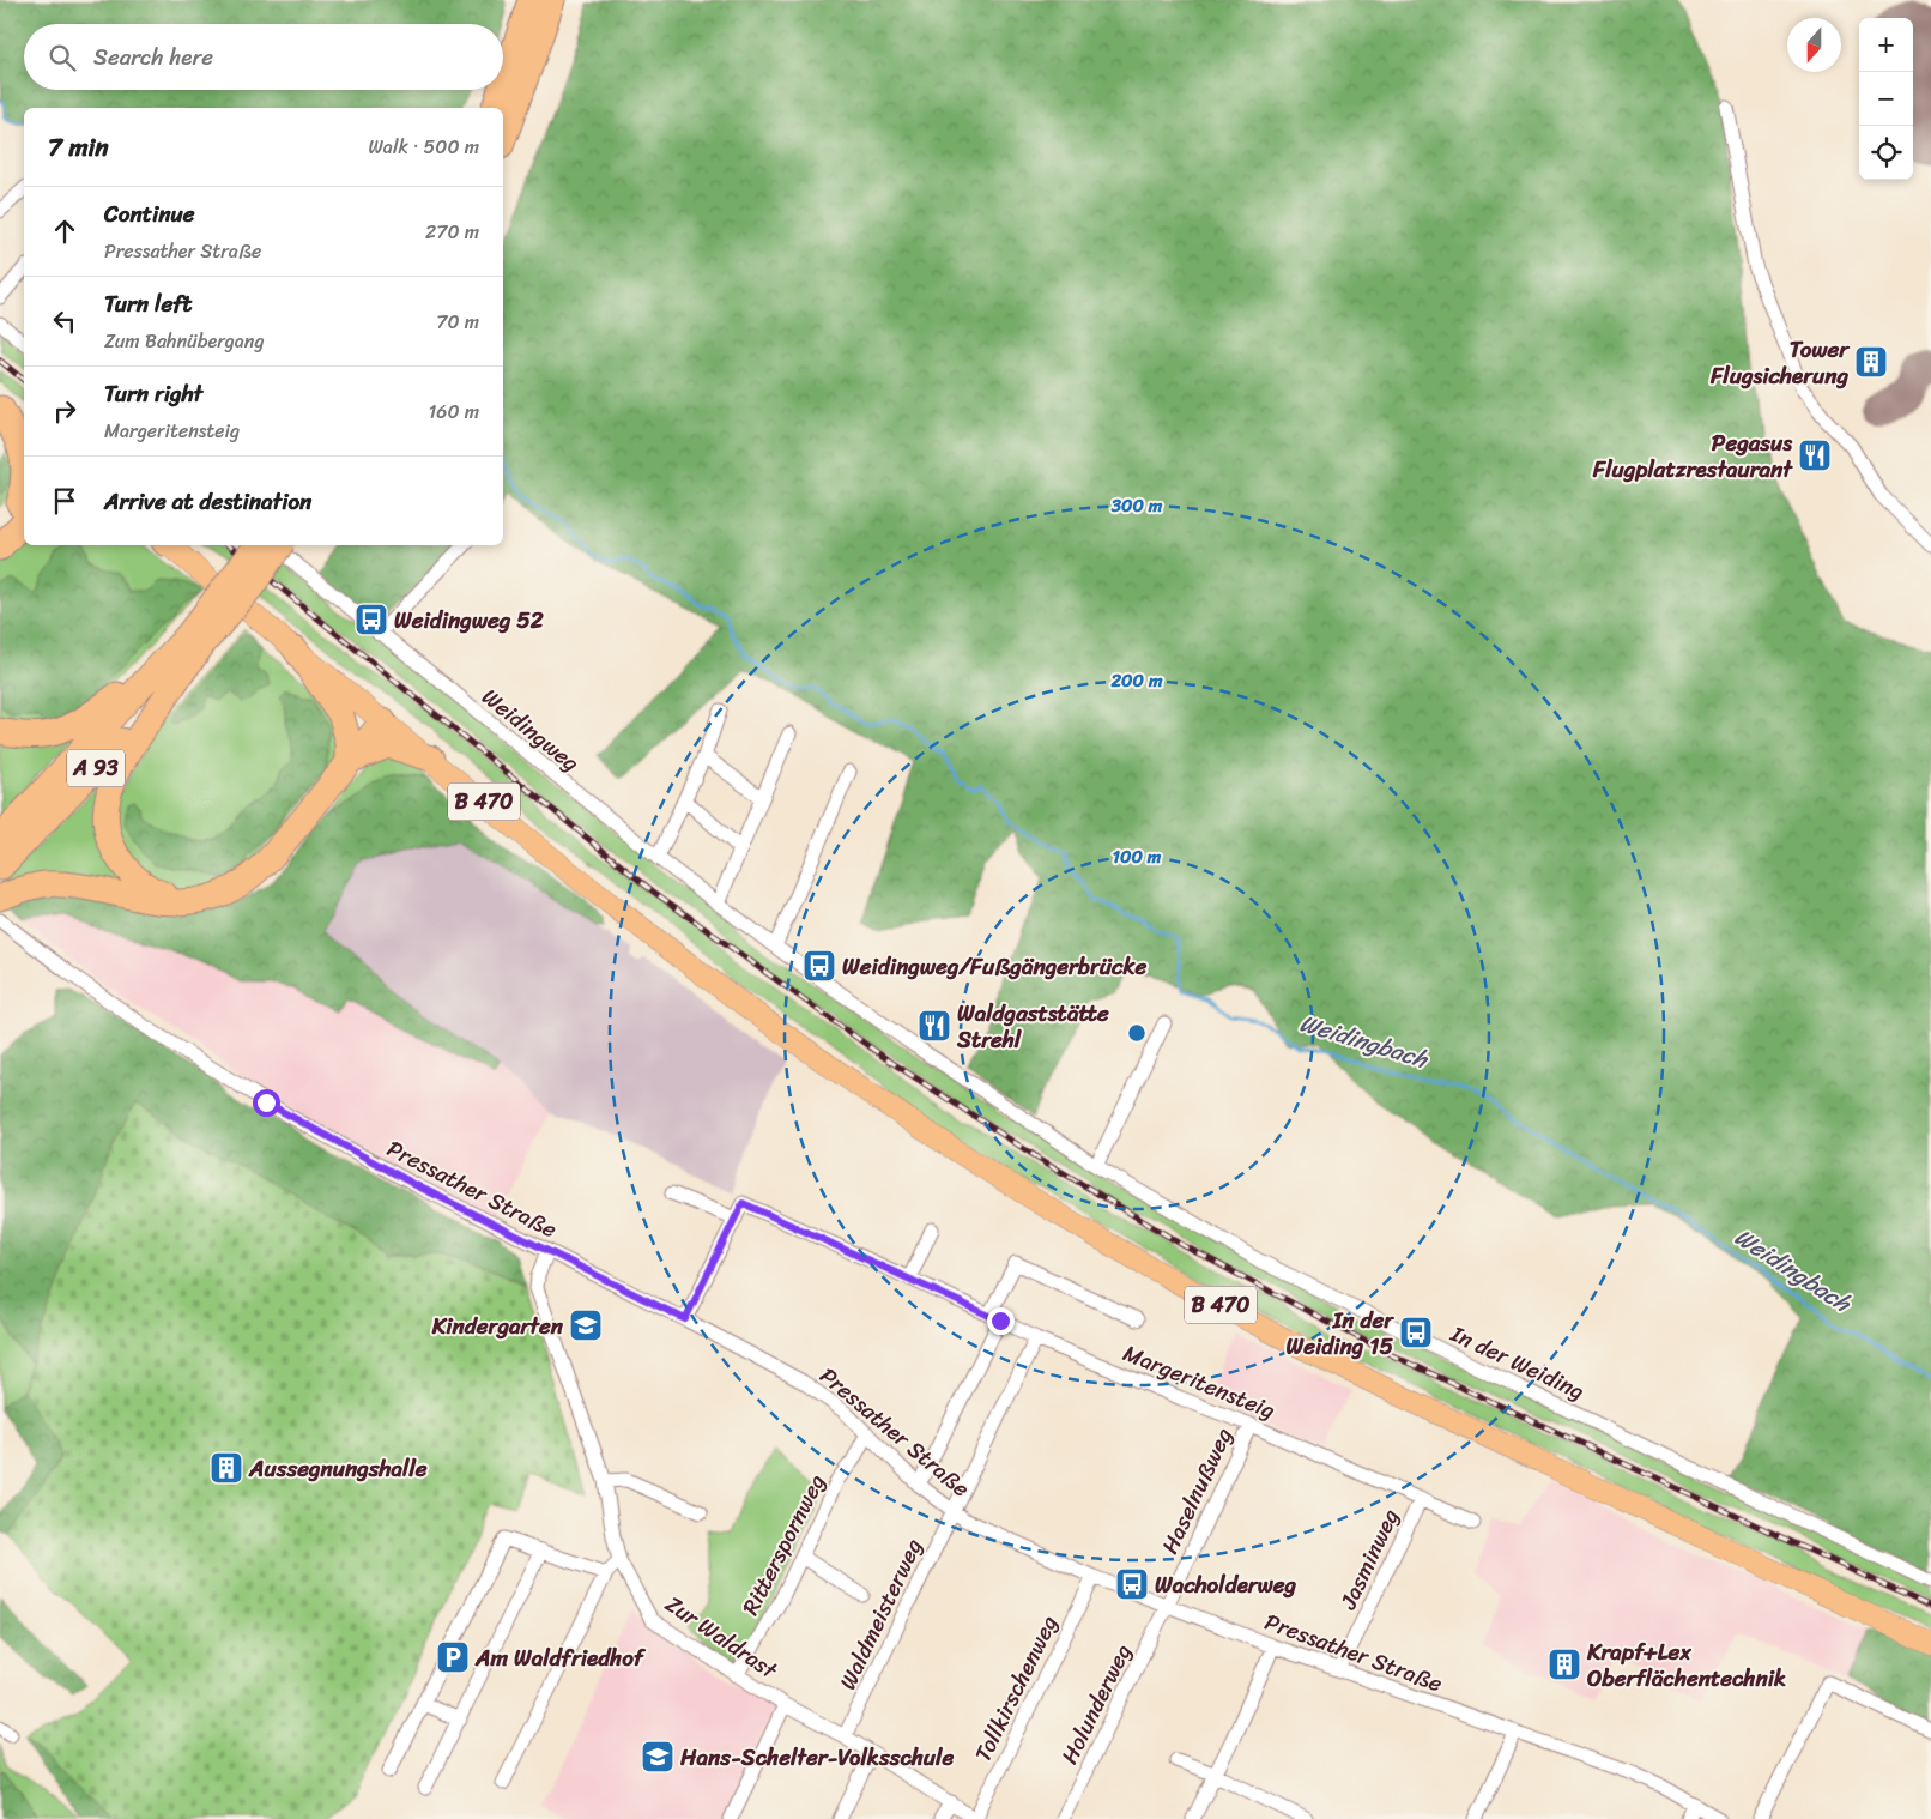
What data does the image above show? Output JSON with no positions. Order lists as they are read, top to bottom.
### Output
{
  "streets": {
    "highway": ["A 93"],
    "main road": ["B 470"],
    "street": [
      "Weidingweg",
      "Pressather Straße",
      "In der Weiding",
      "Margeritensteig",
      "Haselnußweg",
      "Ritterspornweg",
      "Jasminweg",
      "Waldmeisterweg",
      "Zur Waldrast",
      "Tollkirschenweg",
      "Holunderweg"
    ]
  },
  "crossings": [
    ["Weidingweg", "In der Weiding"],
    ["Pressather Straße", "Haselnußweg"],
    ["Pressather Straße", "Ritterspornweg"],
    ["Pressather Straße", "Jasminweg"],
    ["Pressather Straße", "Waldmeisterweg"],
    ["Pressather Straße", "Zur Waldrast"],
    ["Pressather Straße", "Tollkirschenweg"],
    ["Pressather Straße", "Holunderweg"],
    ["Margeritensteig", "Haselnußweg"],
    ["Margeritensteig", "Jasminweg"],
    ["Margeritensteig", "Waldmeisterweg"],
    ["Haselnußweg", "Holunderweg"],
    ["Ritterspornweg", "Zur Waldrast"],
    ["Waldmeisterweg", "Zur Waldrast"],
    ["Zur Waldrast", "Tollkirschenweg"]
  ],
  "water": ["Weidingbach"],
  "places": {
    "building": ["Tower Flugsicherung", "Aussegnungshalle", "Krapf+Lex Oberflächentechnik"],
    "restaurant": ["Pegasus Flugplatzrestaurant", "Waldgaststätte Strehl"],
    "bus stop": [
      "Weidingweg 52",
      "Weidingweg/Fußgängerbrücke",
      "In der Weiding 15",
      "Wacholderweg"
    ],
    "school or university": ["Kindergarten", "Hans-Schelter-Volksschule"],
    "parking": ["Am Waldfriedhof"]
  },
  "north": "bottom",
  "page": {
    "map_buttons": ["+", "−"],
    "search": "Search here",
    "heading": ["7 min", "Walk · 500 m"],
    "list": [
      ["Continue", "Pressather Straße", "270 m"],
      ["Turn left", "Zum Bahnübergang", "70 m"],
      ["Turn right", "Margeritensteig", "160 m"],
      "Arrive at destination"
    ]
  },
  "rings": ["300 m", "200 m", "100 m"]
}
